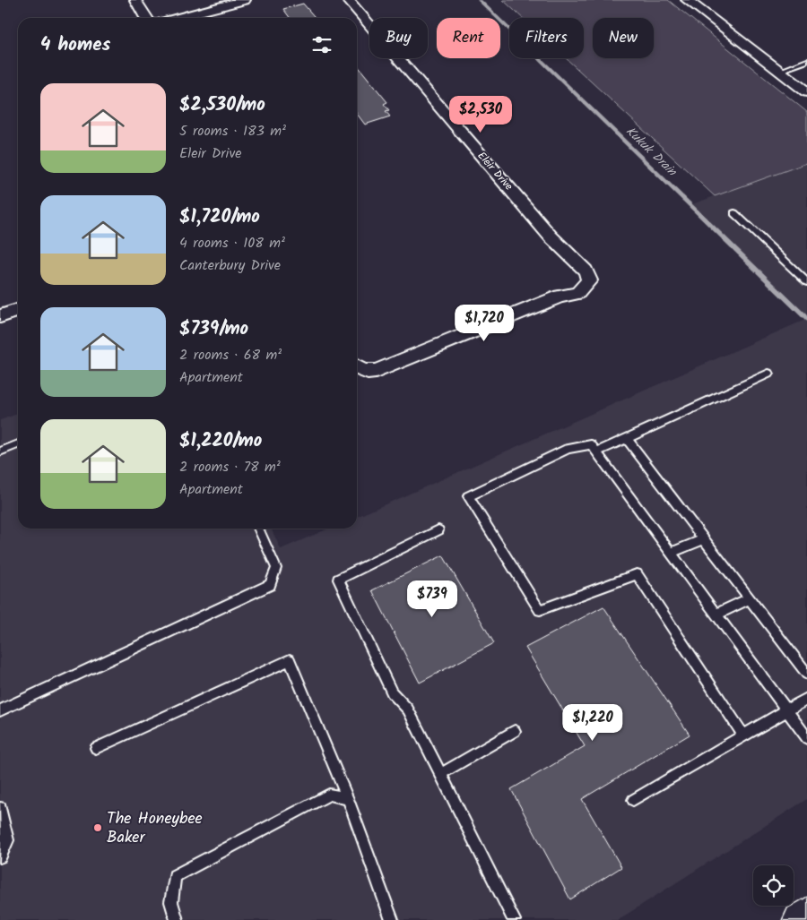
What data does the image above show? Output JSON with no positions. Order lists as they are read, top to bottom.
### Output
{
  "streets": {
    "street": ["Eleir Drive"]
  },
  "water": ["Kukuk Drain"],
  "places": ["The Honeybee Baker"],
  "page": {
    "chip": [
      "Buy",
      "Rent",
      "Filters",
      "New"
    ],
    "heading": "4 homes",
    "list": [
      {
        "name": "$2,530/mo",
        "note": "5 rooms · 183 m² · Eleir Drive"
      },
      {
        "name": "$1,720/mo",
        "note": "4 rooms · 108 m² · Canterbury Drive"
      },
      {
        "name": "$739/mo",
        "note": "2 rooms · 68 m² · Apartment"
      },
      {
        "name": "$1,220/mo",
        "note": "2 rooms · 78 m² · Apartment"
      }
    ],
    "price": [
      "$2,530",
      "$1,720",
      "$739",
      "$1,220"
    ]
  }
}
